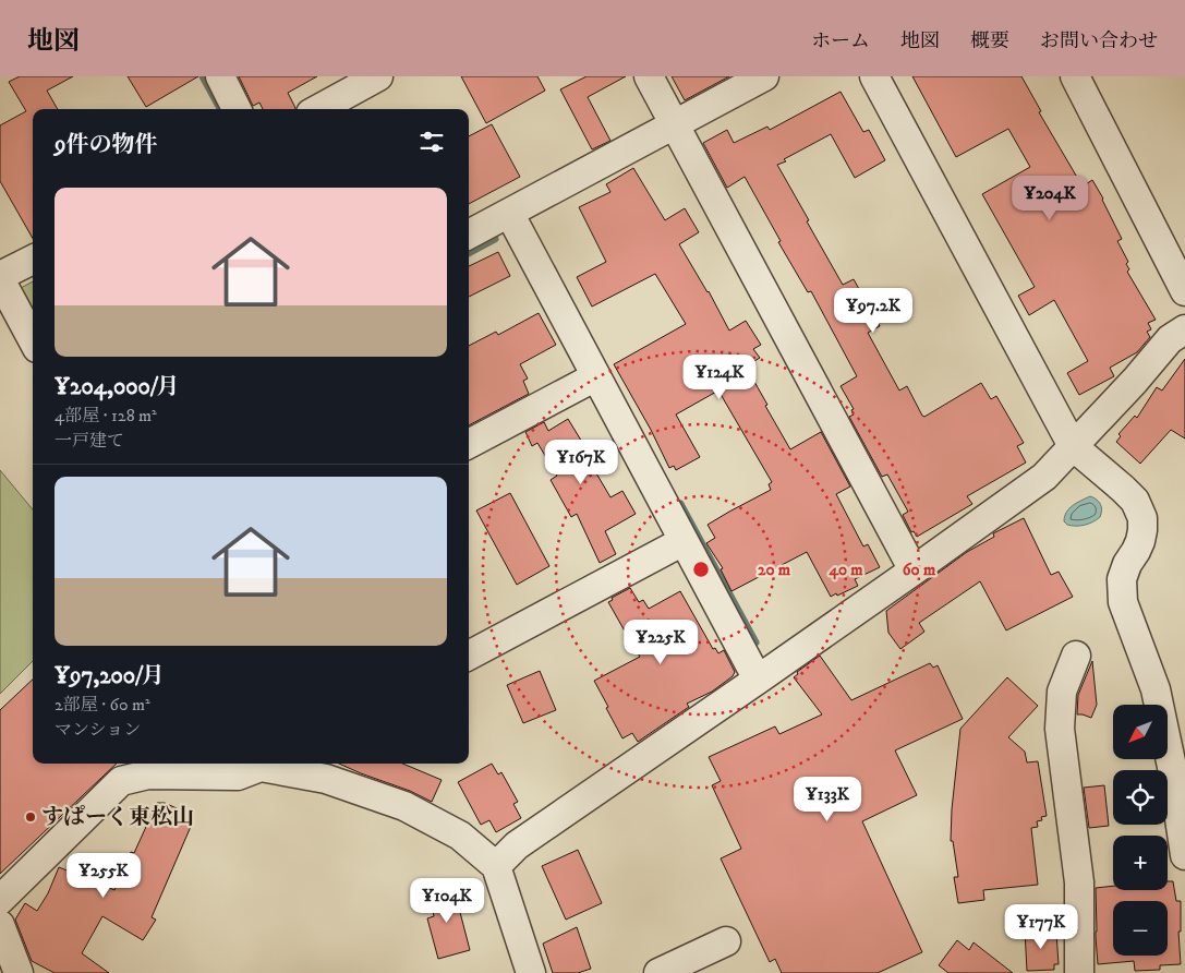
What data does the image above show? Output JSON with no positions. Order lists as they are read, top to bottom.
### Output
{
  "places": ["すぱーく東松山"],
  "north": "bottom left",
  "page": {
    "header": "地図",
    "nav": [
      "ホーム",
      "地図",
      "概要",
      "お問い合わせ"
    ],
    "heading": "9件の物件",
    "list": [
      {
        "name": "¥204,000/月",
        "note": "4部屋 · 128 m² · 一戸建て"
      },
      {
        "name": "¥97,200/月",
        "note": "2部屋 · 60 m² · マンション"
      }
    ],
    "price": [
      "¥204K",
      "¥97.2K",
      "¥124K",
      "¥167K",
      "¥225K",
      "¥133K",
      "¥255K",
      "¥104K",
      "¥177K"
    ],
    "map_buttons": ["+", "−"]
  },
  "rings": ["20 m", "40 m", "60 m"]
}
